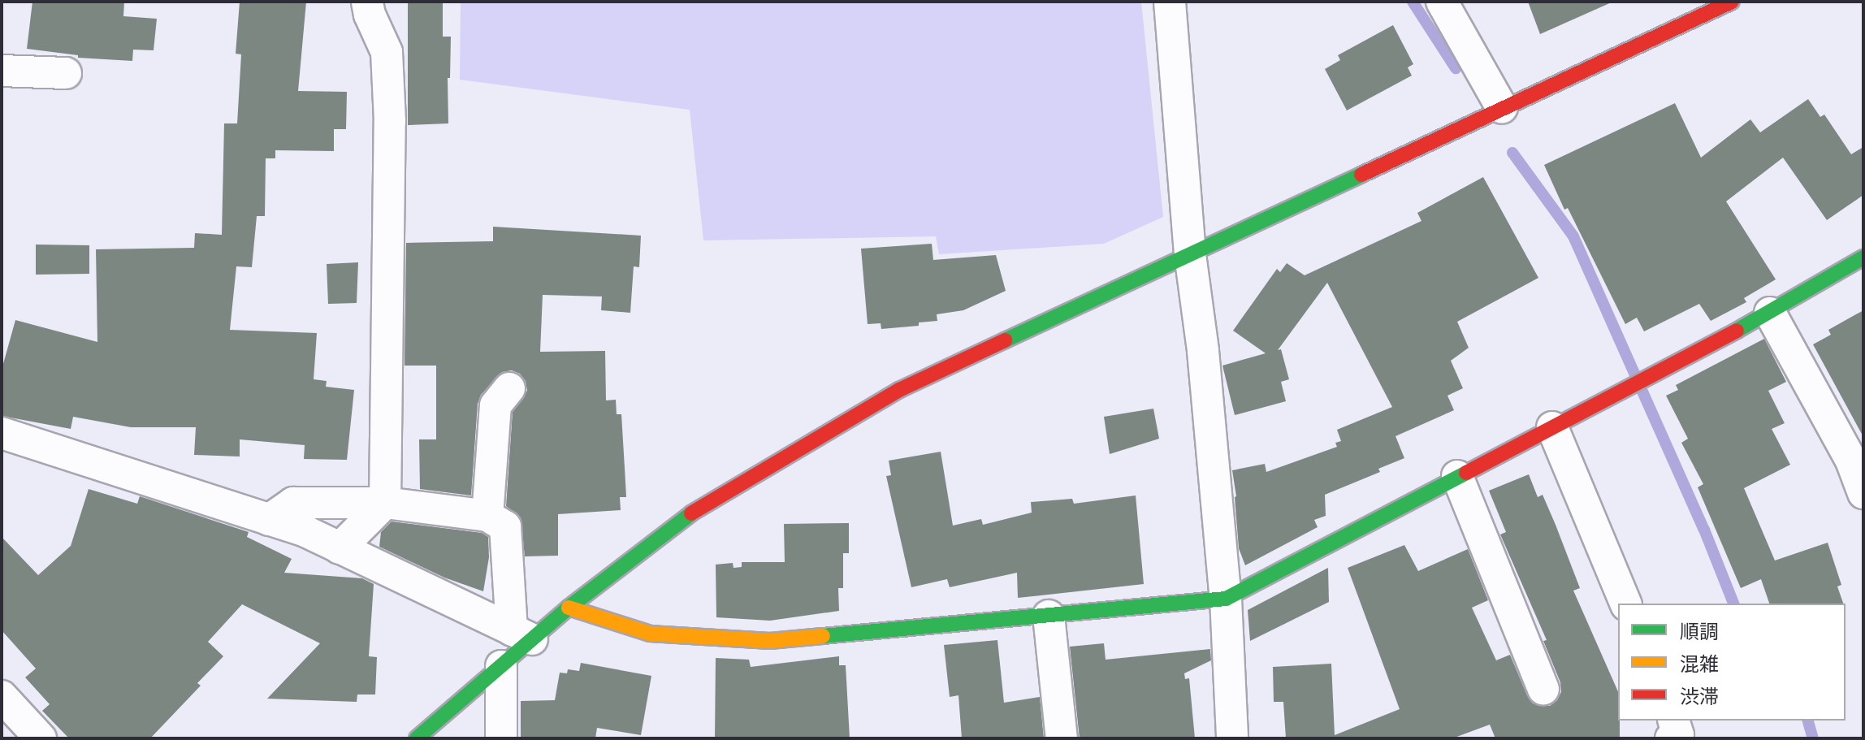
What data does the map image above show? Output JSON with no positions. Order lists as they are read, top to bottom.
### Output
{
  "legend": ["順調", "混雑", "渋滞"]
}
